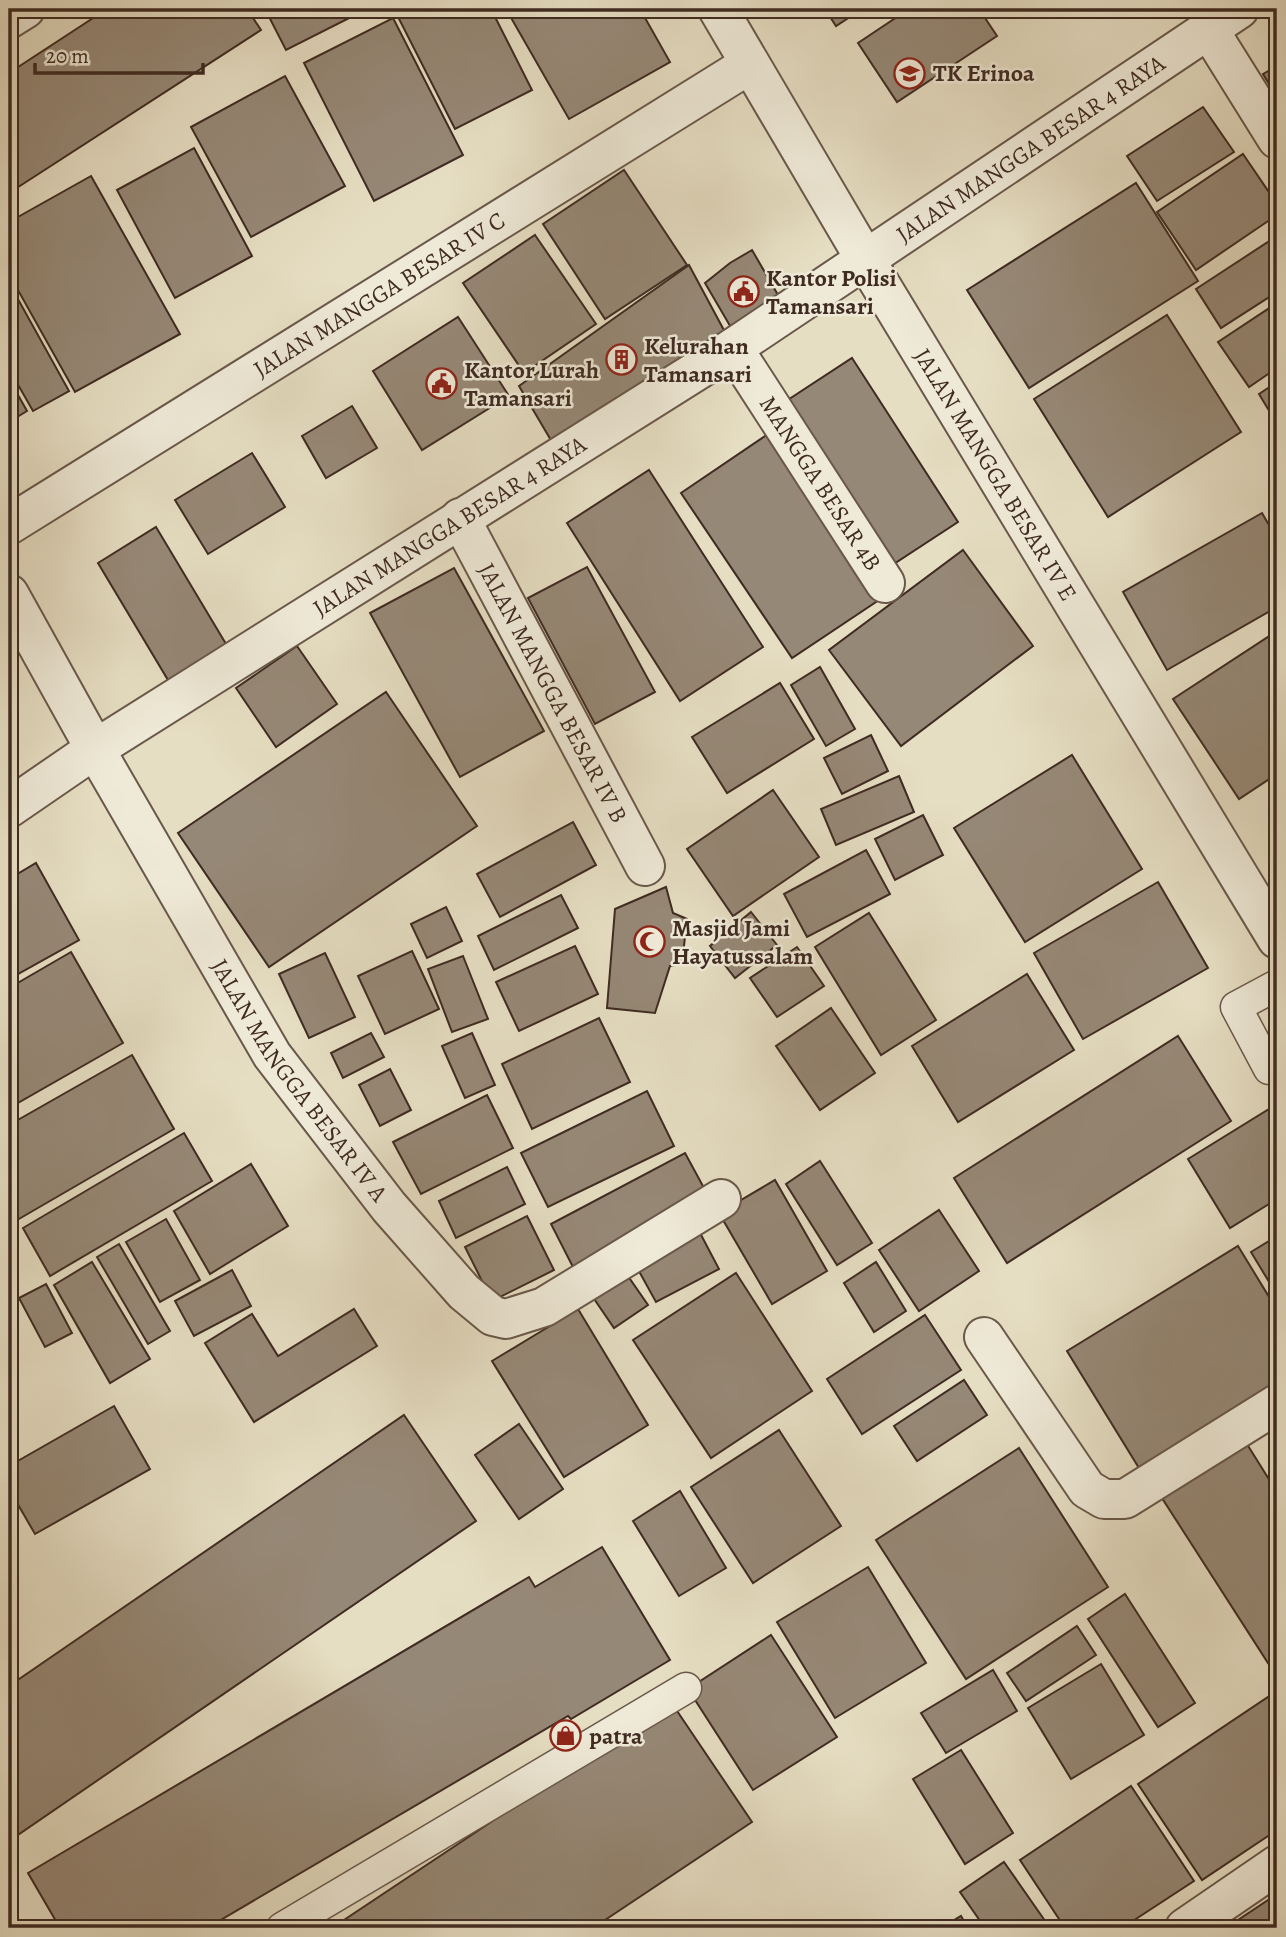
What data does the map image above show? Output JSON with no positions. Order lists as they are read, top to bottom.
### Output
{
  "streets": {
    "street": [
      "JALAN MANGGA BESAR 4 RAYA",
      "JALAN MANGGA BESAR IV C",
      "JALAN MANGGA BESAR IV E",
      "MANGGA BESAR 4B",
      "JALAN MANGGA BESAR IV B",
      "JALAN MANGGA BESAR IV A"
    ]
  },
  "crossings": [
    ["JALAN MANGGA BESAR 4 RAYA", "JALAN MANGGA BESAR IV E"],
    ["JALAN MANGGA BESAR 4 RAYA", "MANGGA BESAR 4B"],
    ["JALAN MANGGA BESAR 4 RAYA", "JALAN MANGGA BESAR IV B"],
    ["JALAN MANGGA BESAR 4 RAYA", "JALAN MANGGA BESAR IV A"],
    ["JALAN MANGGA BESAR IV C", "JALAN MANGGA BESAR IV E"]
  ],
  "places": {
    "school or university": ["TK Erinoa"],
    "public building": ["Kantor Polisi Tamansari", "Kantor Lurah Tamansari"],
    "building": ["Kelurahan Tamansari"],
    "mosque": ["Masjid Jami Hayatussalam"],
    "shop": ["patra"]
  },
  "scale_bar": "20 m"
}
